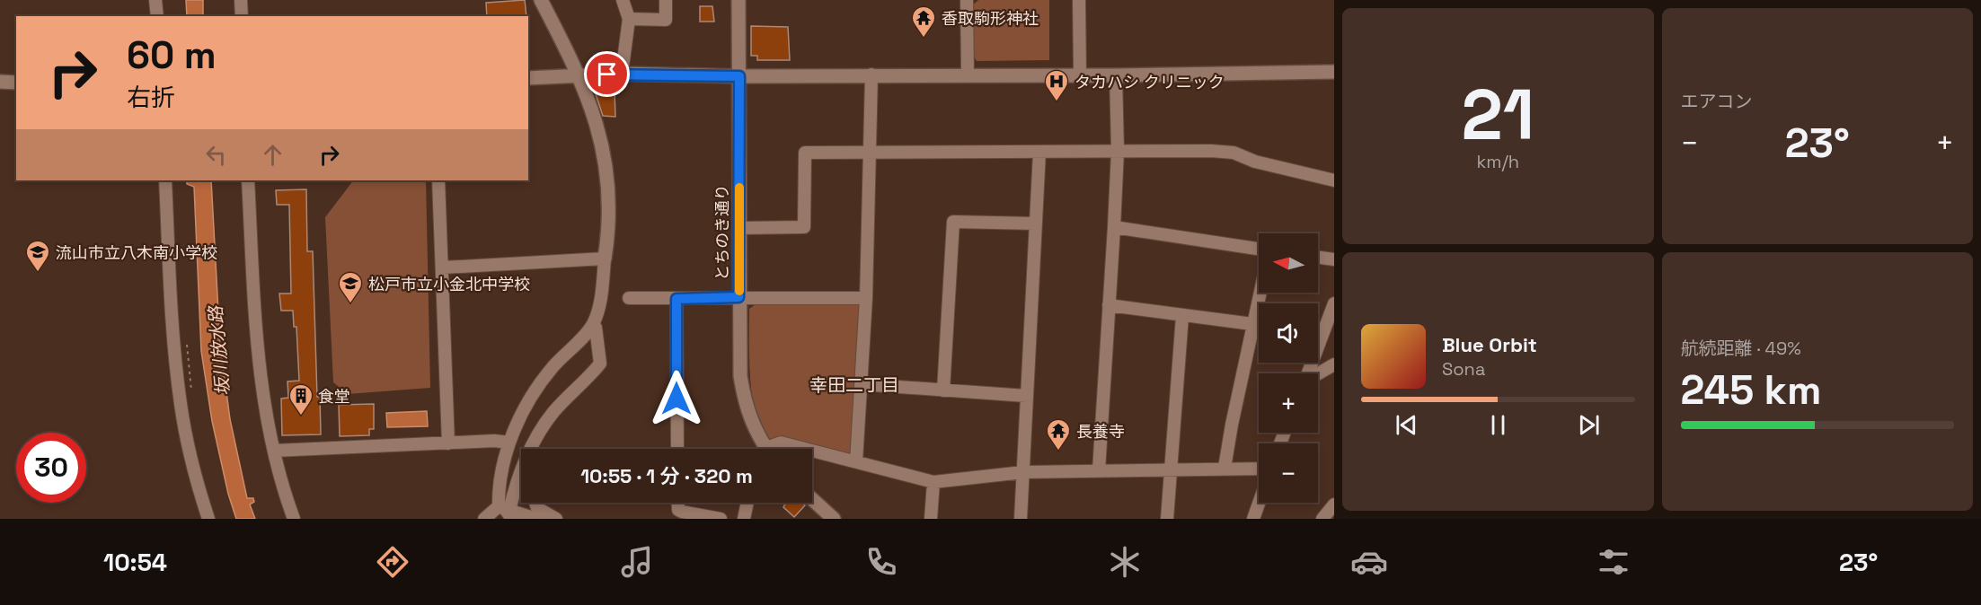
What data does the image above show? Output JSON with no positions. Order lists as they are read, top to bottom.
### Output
{
  "streets": {
    "street": ["とちのき通り"]
  },
  "districts": ["幸田二丁目"],
  "water": ["坂川放水路"],
  "places": {
    "temple": ["香取駒形神社", "長養寺"],
    "hospital": ["タカハシ クリニック"],
    "school or university": ["流山市立八木南小学校", "松戸市立小金北中学校"],
    "building": ["食堂"]
  },
  "north": "left",
  "page": {
    "tile": [
      ["21", "km/h"],
      "エアコン",
      ["航続距離 · 49%", "245 km"]
    ],
    "turn": ["60 m", "右折"],
    "heat": ["−", "23°", "+"],
    "map_buttons": ["+", "−"],
    "song": ["Blue Orbit", "Sona"],
    "limit": "30",
    "trip": "10:55 · 1 分 · 320 m",
    "tabs": ["10:54", "23°"]
  }
}
